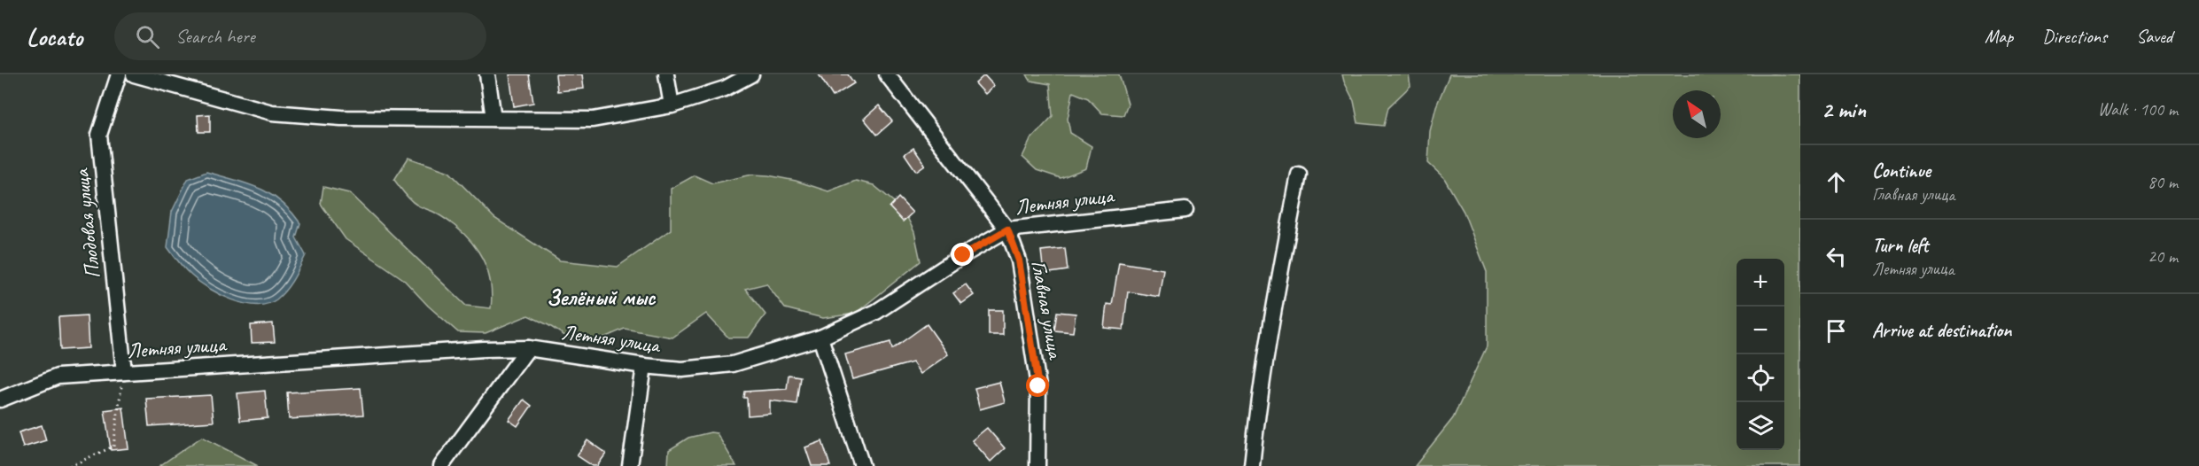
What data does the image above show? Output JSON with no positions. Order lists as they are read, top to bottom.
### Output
{
  "streets": {
    "street": ["Летняя улица", "Плодовая улица", "Главная улица"]
  },
  "crossings": [
    ["Летняя улица", "Плодовая улица"],
    ["Летняя улица", "Главная улица"]
  ],
  "districts": ["Зелёный мыс"],
  "north": "top left",
  "page": {
    "header": "Locato",
    "search": "Search here",
    "nav": ["Map", "Directions", "Saved"],
    "heading": ["2 min", "Walk · 100 m"],
    "list": [
      ["Continue", "Главная улица", "80 m"],
      ["Turn left", "Летняя улица", "20 m"],
      "Arrive at destination"
    ],
    "map_buttons": ["+", "−"]
  }
}
